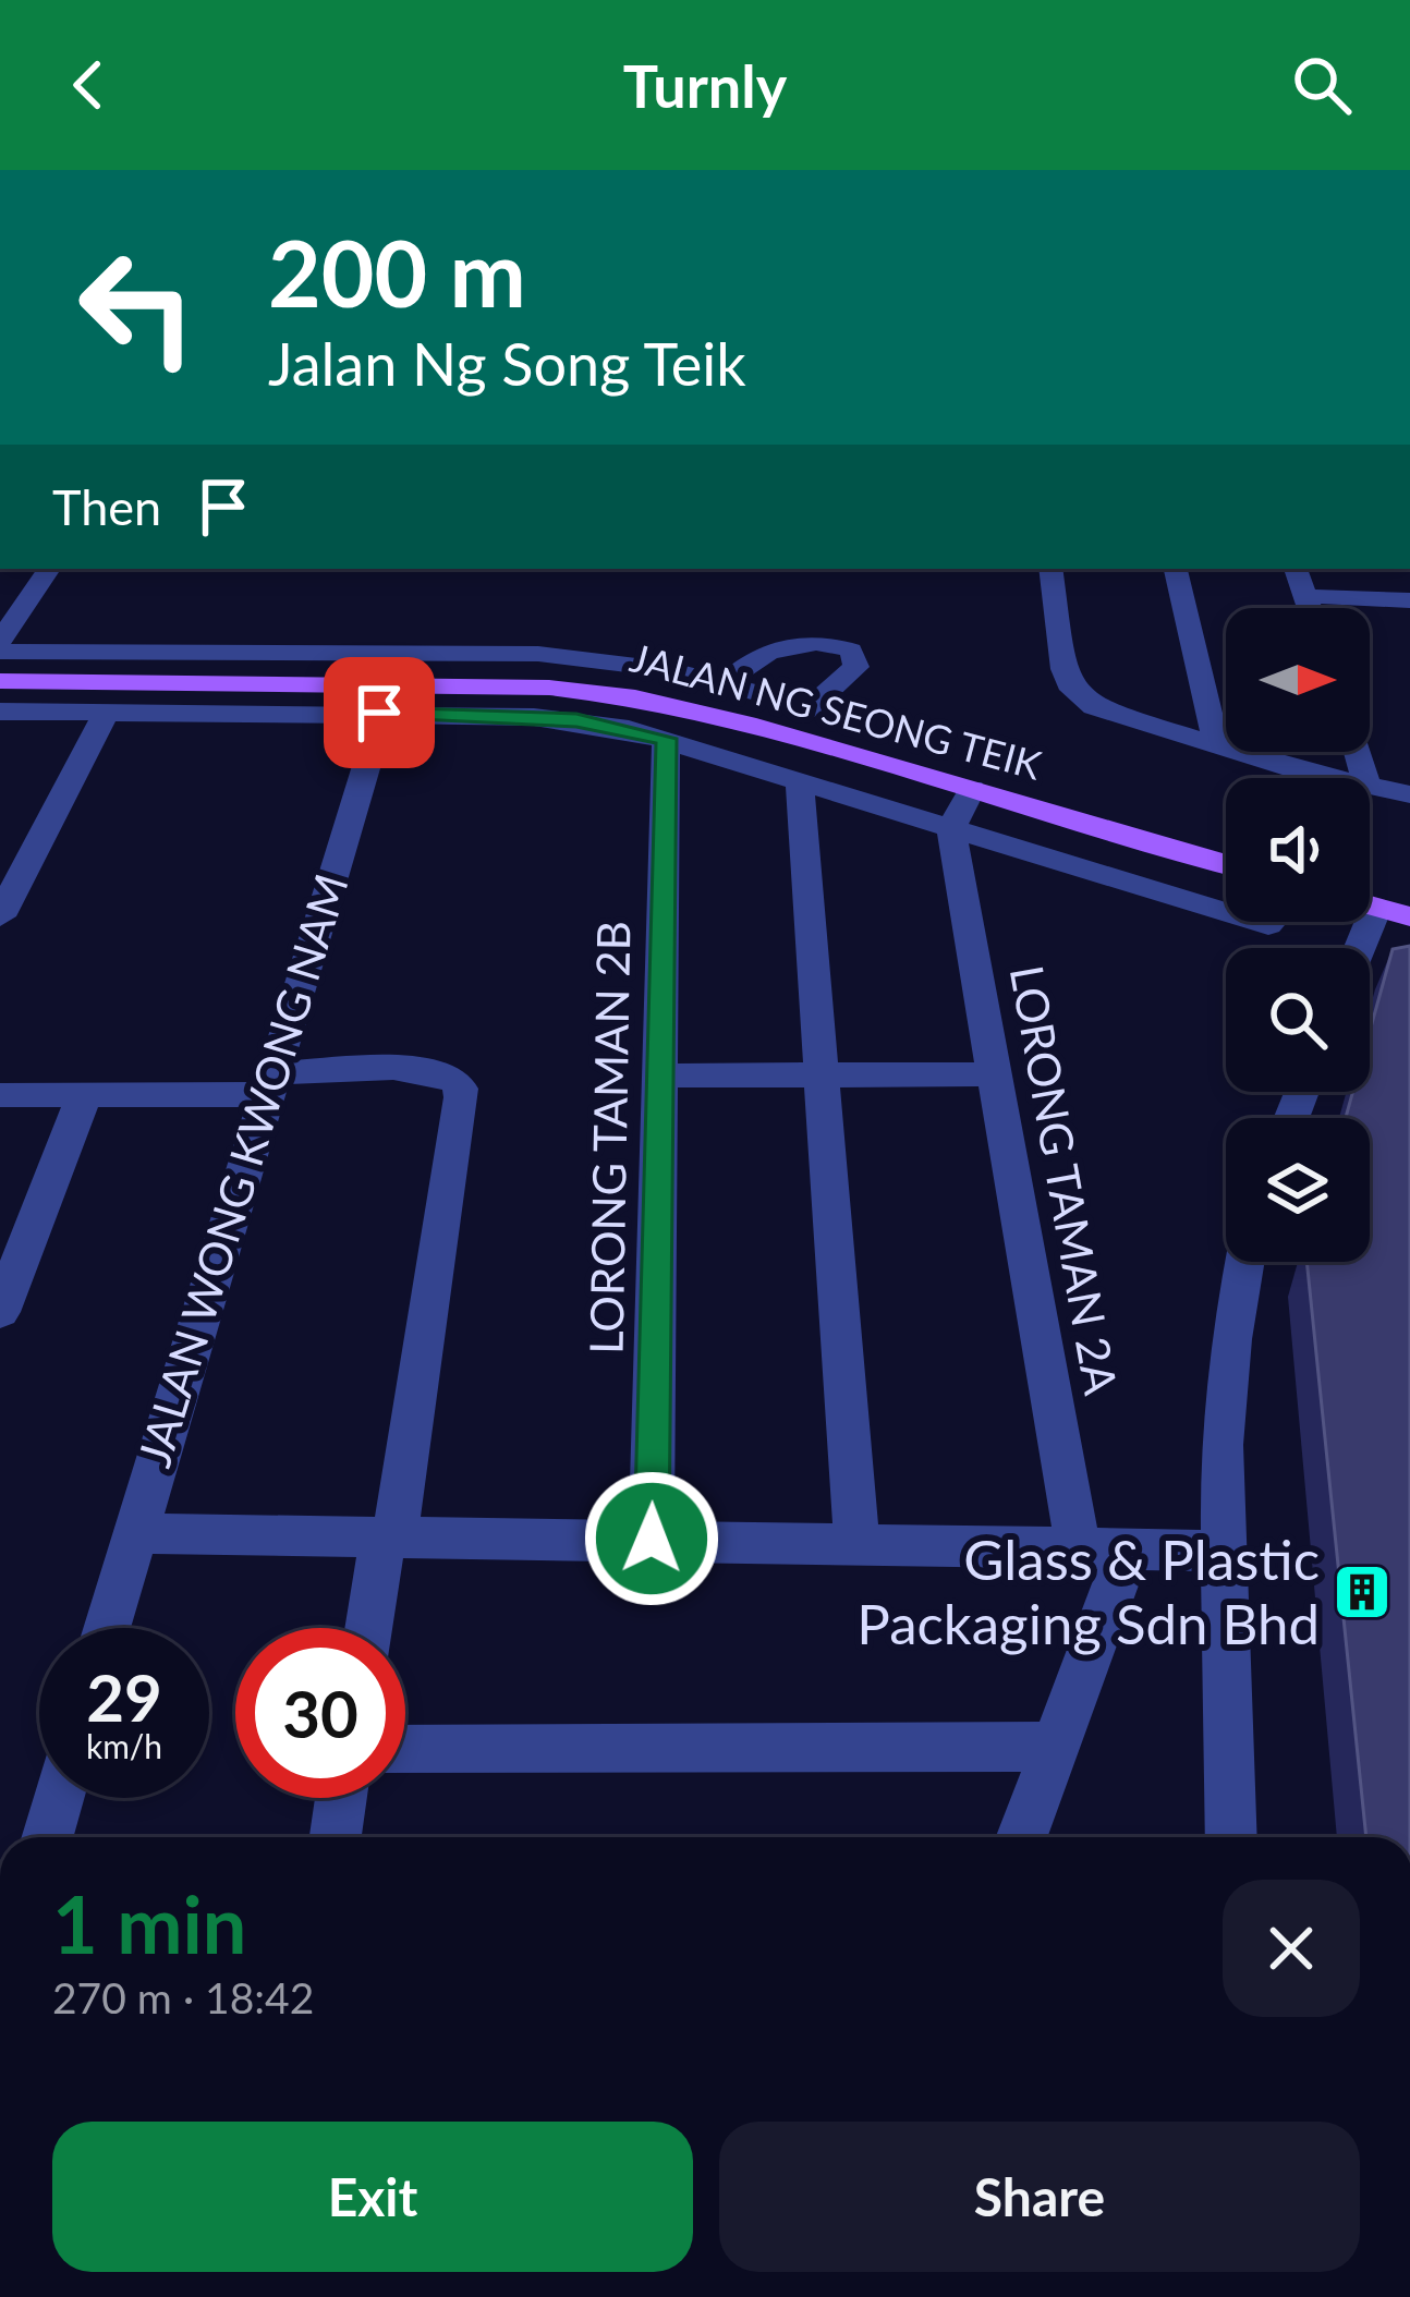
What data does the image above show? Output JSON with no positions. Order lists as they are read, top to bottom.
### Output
{
  "streets": {
    "main road": ["JALAN NG SEONG TEIK"],
    "street": ["LORONG TAMAN 2B", "JALAN WONG KWONG NAM", "LORONG TAMAN 2A"]
  },
  "crossings": [
    ["JALAN NG SEONG TEIK", "JALAN WONG KWONG NAM"]
  ],
  "places": {
    "building": ["Glass & Plastic Packaging Sdn Bhd"]
  },
  "north": "right",
  "page": {
    "header": "Turnly",
    "turn": ["200 m", "Jalan Ng Song Teik"],
    "then": "Then",
    "speed": "29 km/h",
    "limit": "30",
    "heading": ["1 min", "270 m · 18:42"],
    "buttons": ["Exit", "Share"]
  }
}
